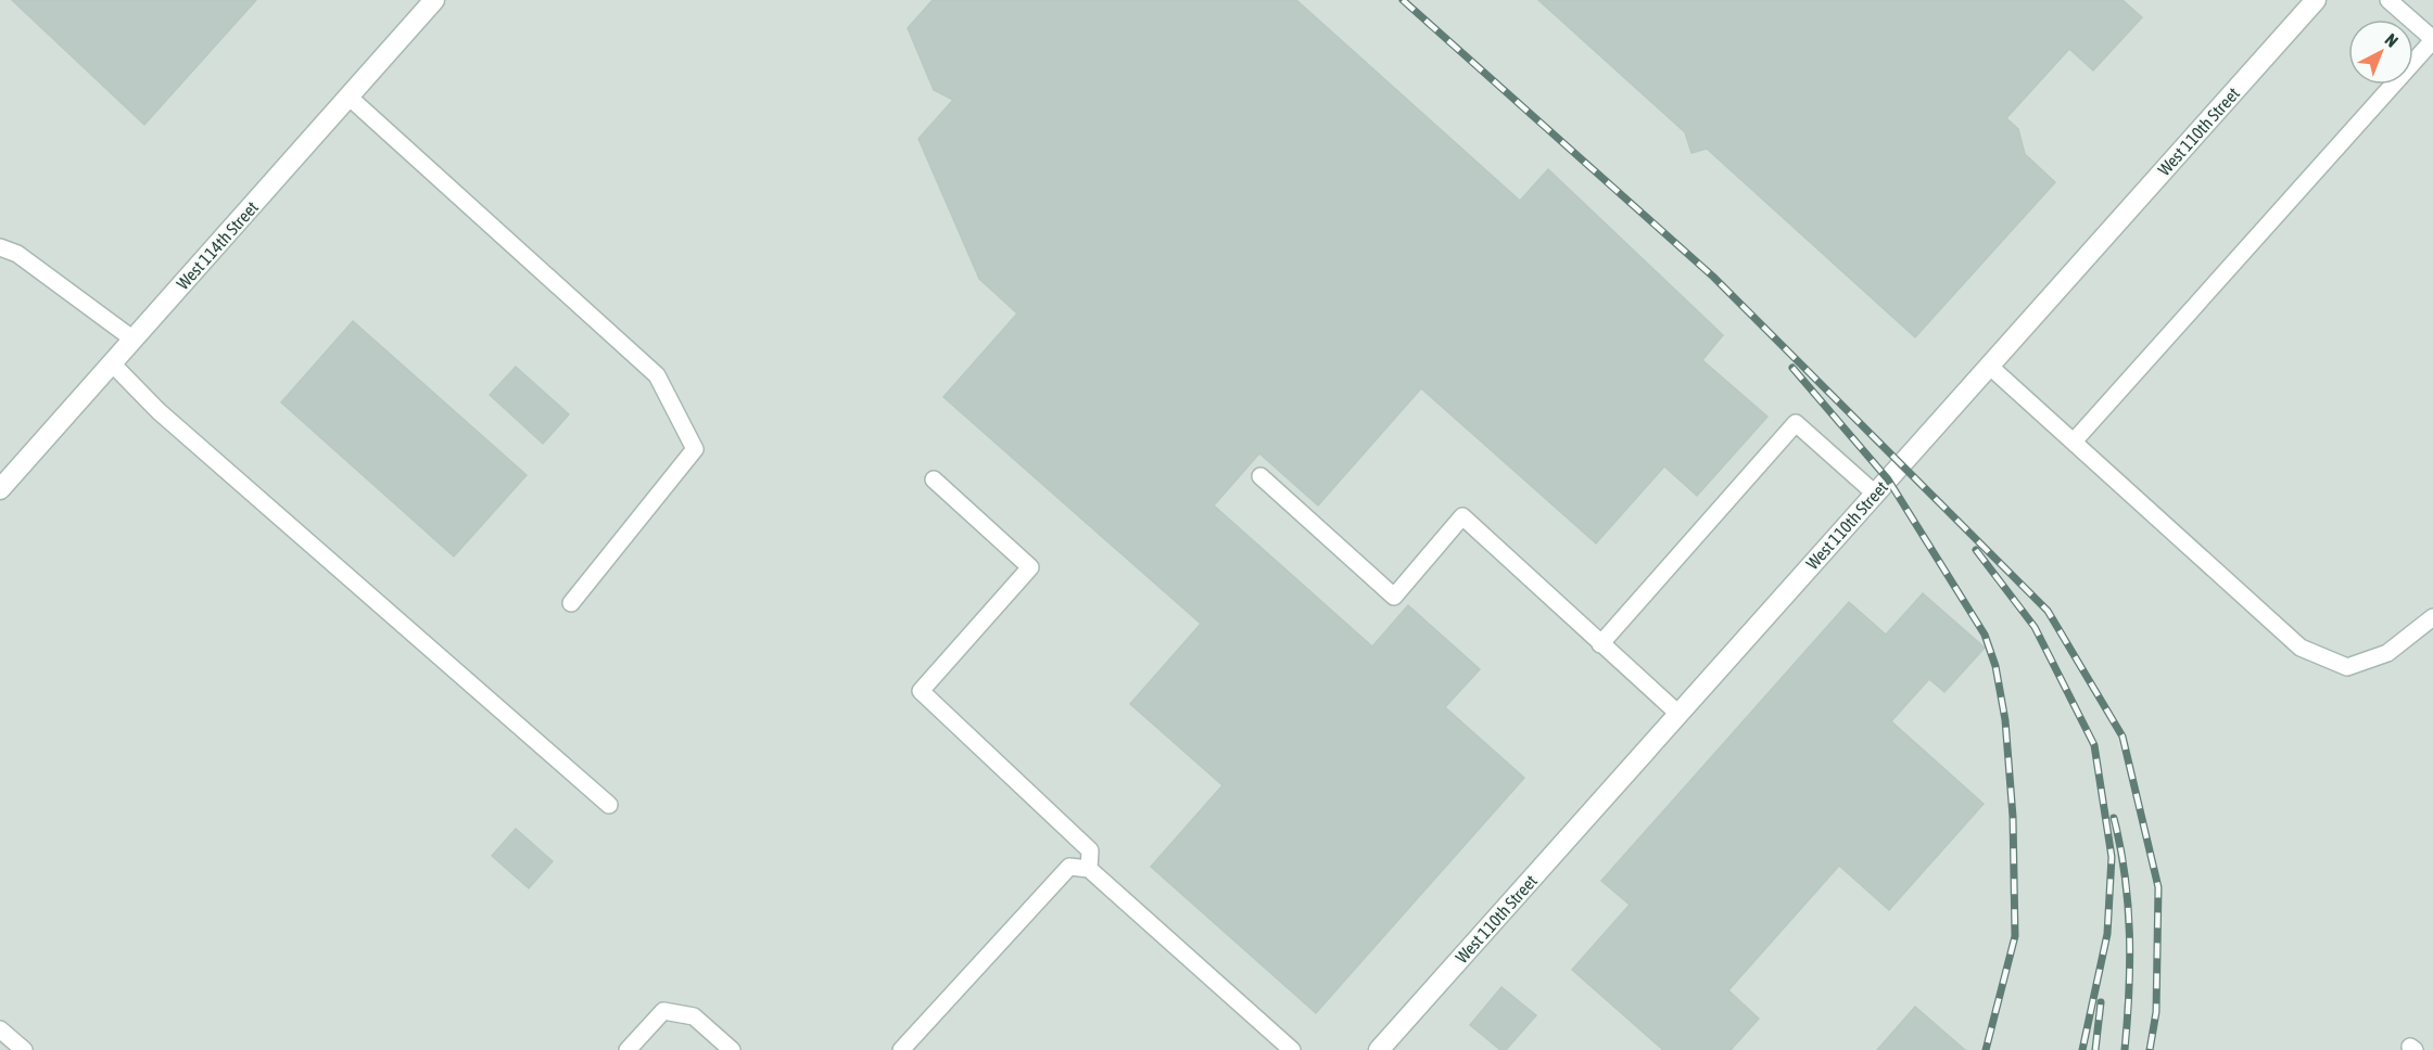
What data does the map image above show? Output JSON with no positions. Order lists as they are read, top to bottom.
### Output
{
  "streets": {
    "street": ["West 110th Street", "West 114th Street"]
  },
  "north": "top right"
}
